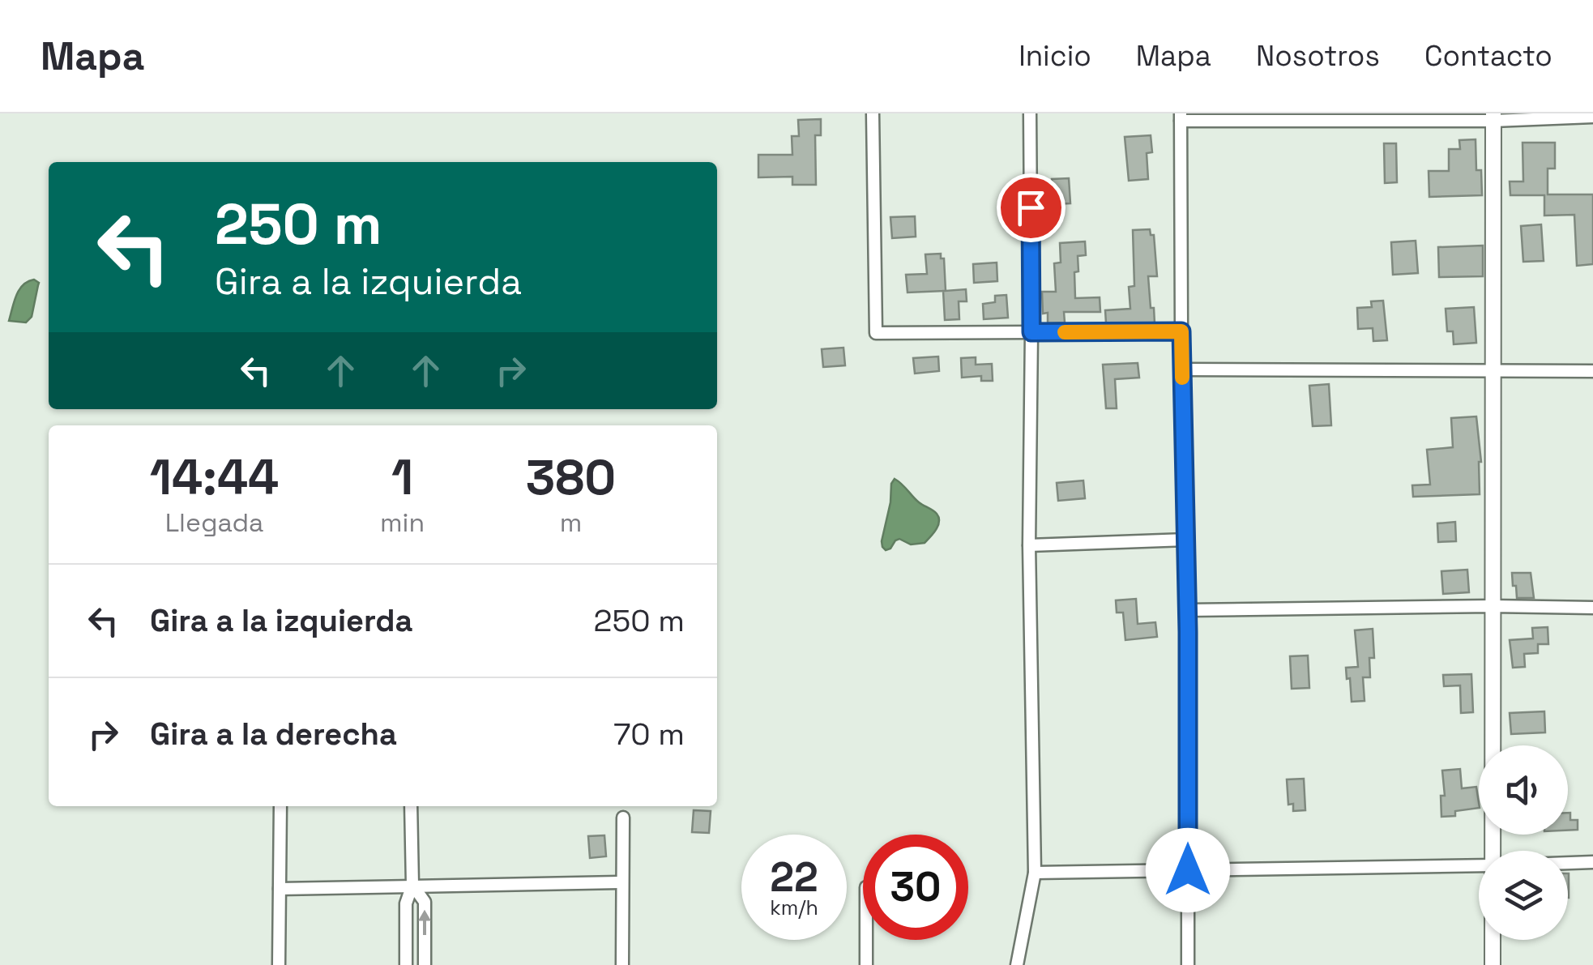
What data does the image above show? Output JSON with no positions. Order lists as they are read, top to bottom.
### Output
{
  "page": {
    "header": "Mapa",
    "nav": [
      "Inicio",
      "Mapa",
      "Nosotros",
      "Contacto"
    ],
    "turn": ["250 m", "Gira a la izquierda"],
    "eta": [
      "14:44",
      "Llegada",
      "1",
      "min",
      "380",
      "m"
    ],
    "list": [
      {
        "name": "Gira a la izquierda",
        "value": "250 m"
      },
      {
        "name": "Gira a la derecha",
        "value": "70 m"
      }
    ],
    "speed": "22 km/h",
    "limit": "30"
  }
}
